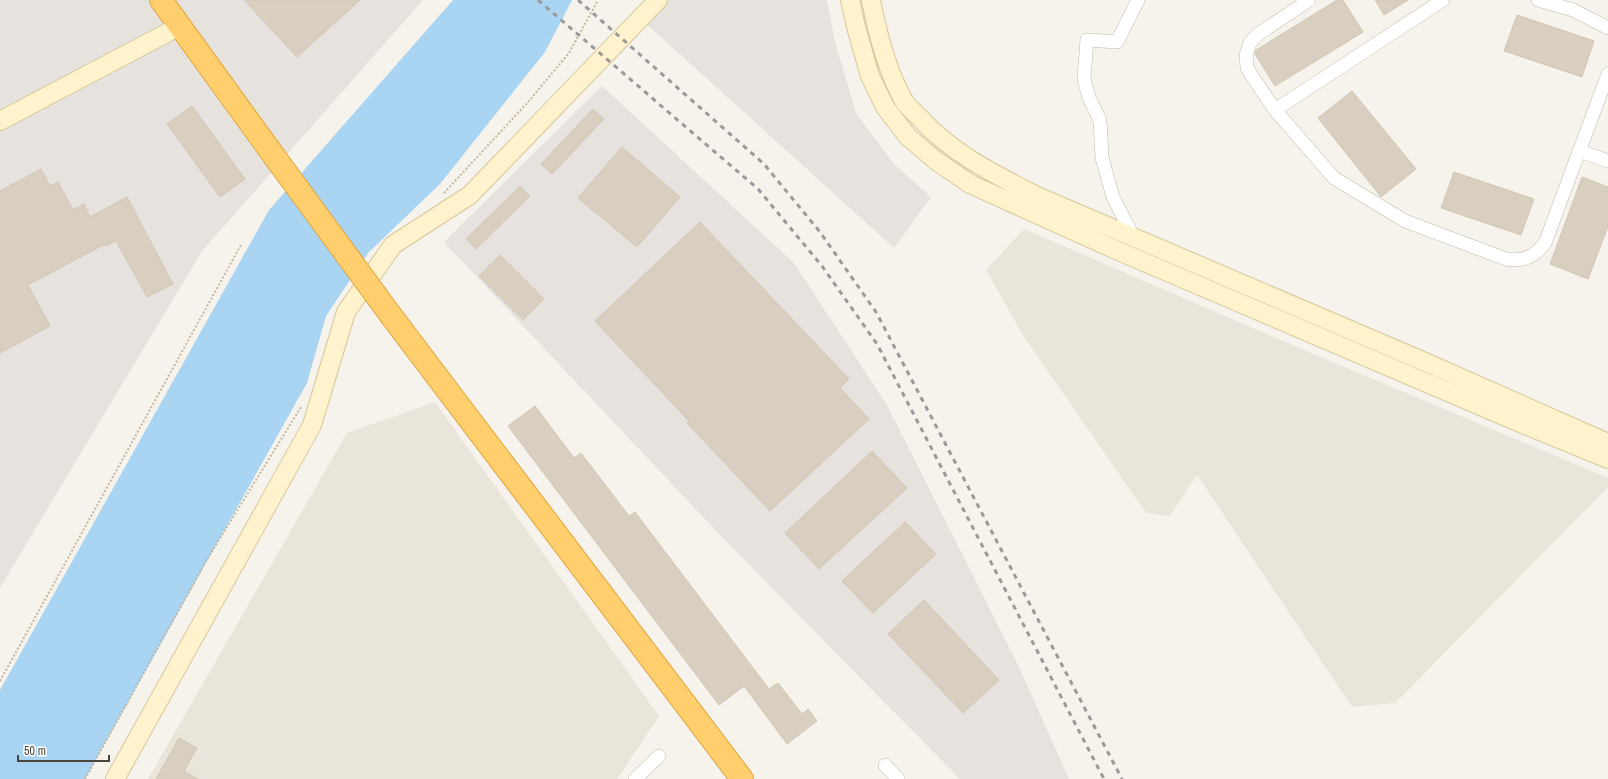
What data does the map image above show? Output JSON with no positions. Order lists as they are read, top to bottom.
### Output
{
  "scale_bar": "50 m"
}
